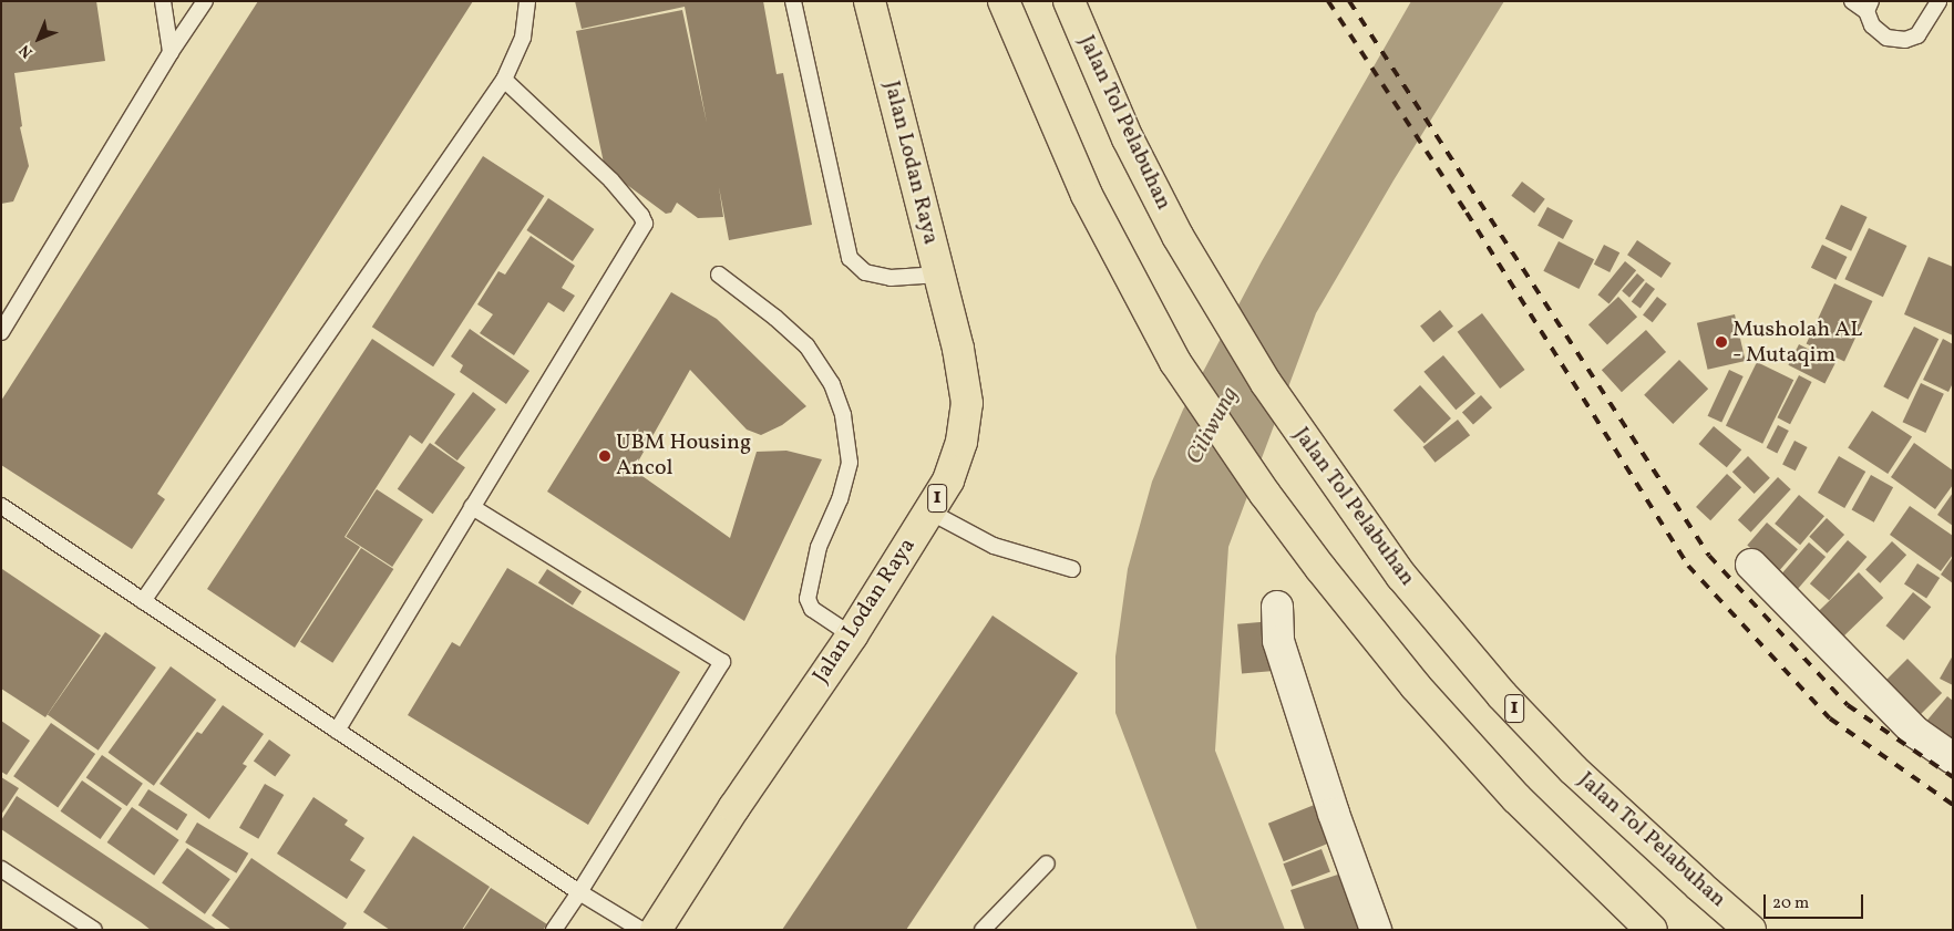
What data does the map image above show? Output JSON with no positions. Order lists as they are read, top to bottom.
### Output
{
  "streets": {
    "highway": ["Jalan Tol Pelabuhan", "Jalan Lodan Raya", "1"]
  },
  "water": ["Ciliwung"],
  "places": ["Musholah AL - Mutaqim", "UBM Housing Ancol"],
  "scale_bar": "20 m",
  "north": "bottom left"
}
